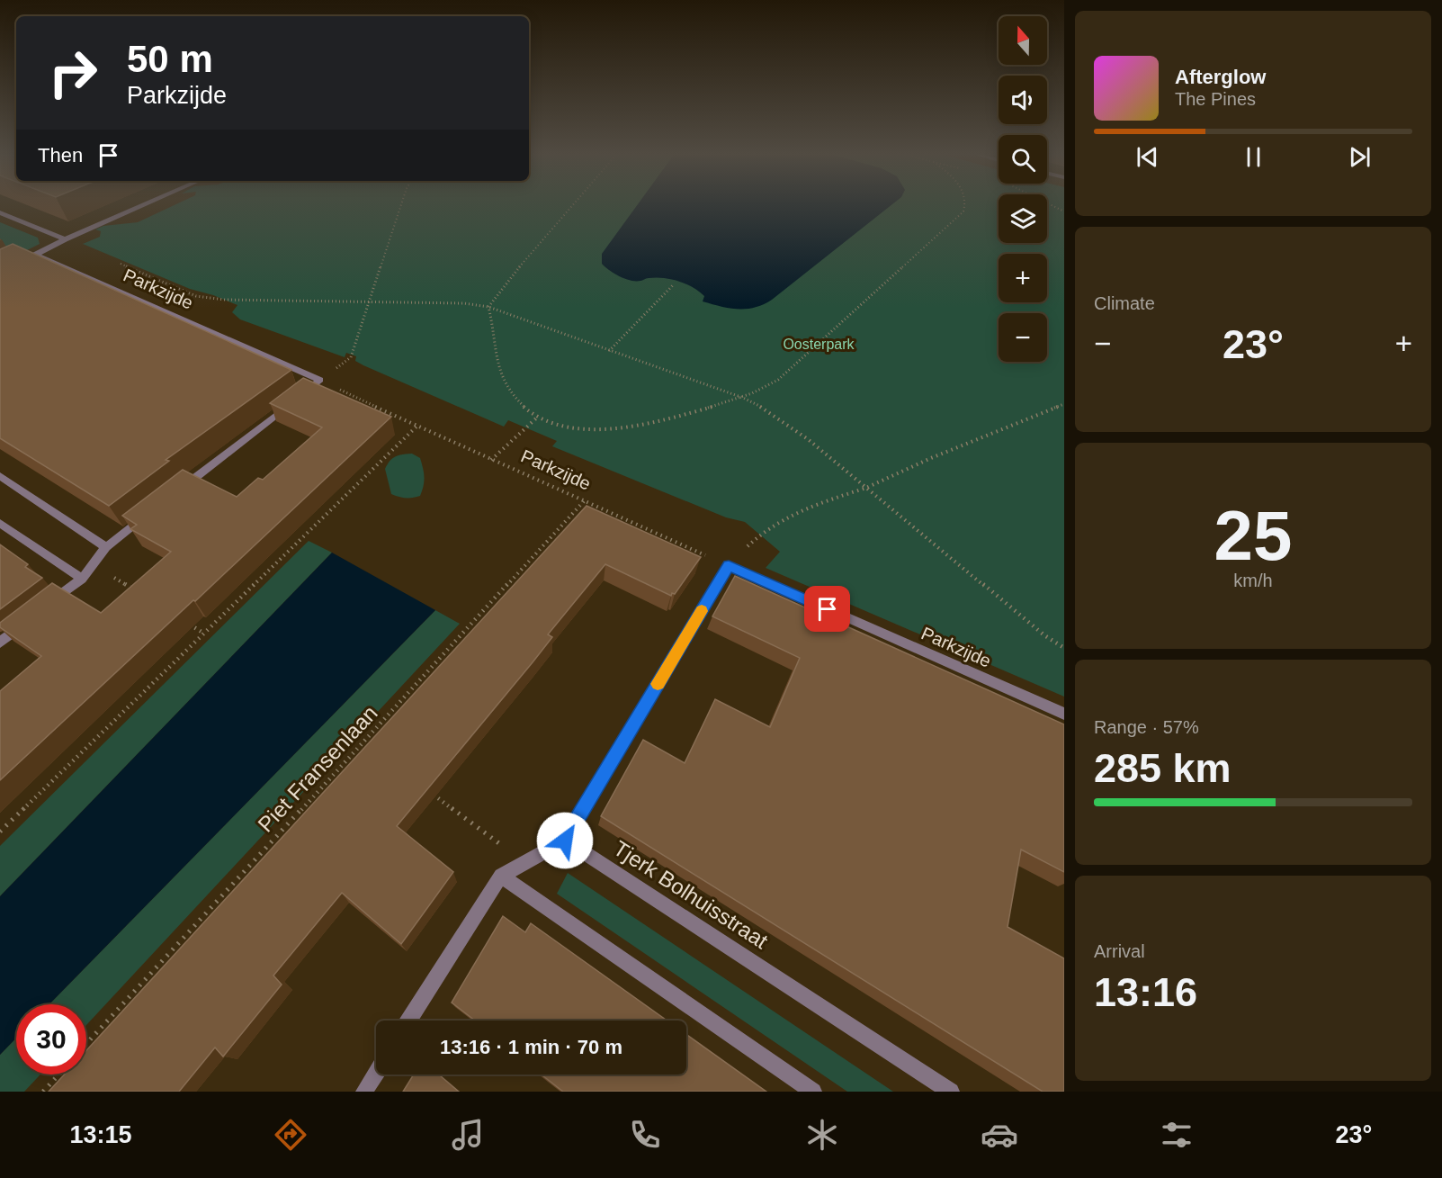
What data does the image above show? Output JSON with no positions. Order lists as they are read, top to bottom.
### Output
{
  "streets": {
    "street": ["Parkzijde", "Tjerk Bolhuisstraat"],
    "path": ["Piet Fransenlaan"]
  },
  "crossings": [
    ["Parkzijde", "Piet Fransenlaan"]
  ],
  "parks": ["Oosterpark"],
  "north": "top",
  "page": {
    "map_buttons": ["+", "−"],
    "turn": ["50 m", "Parkzijde"],
    "song": ["Afterglow", "The Pines"],
    "then": "Then",
    "tile": [
      "Climate",
      ["25", "km/h"],
      ["Range · 57%", "285 km"],
      ["Arrival", "13:16"]
    ],
    "heat": ["−", "23°", "+"],
    "limit": "30",
    "trip": "13:16 · 1 min · 70 m",
    "tabs": ["13:15", "23°"]
  }
}
